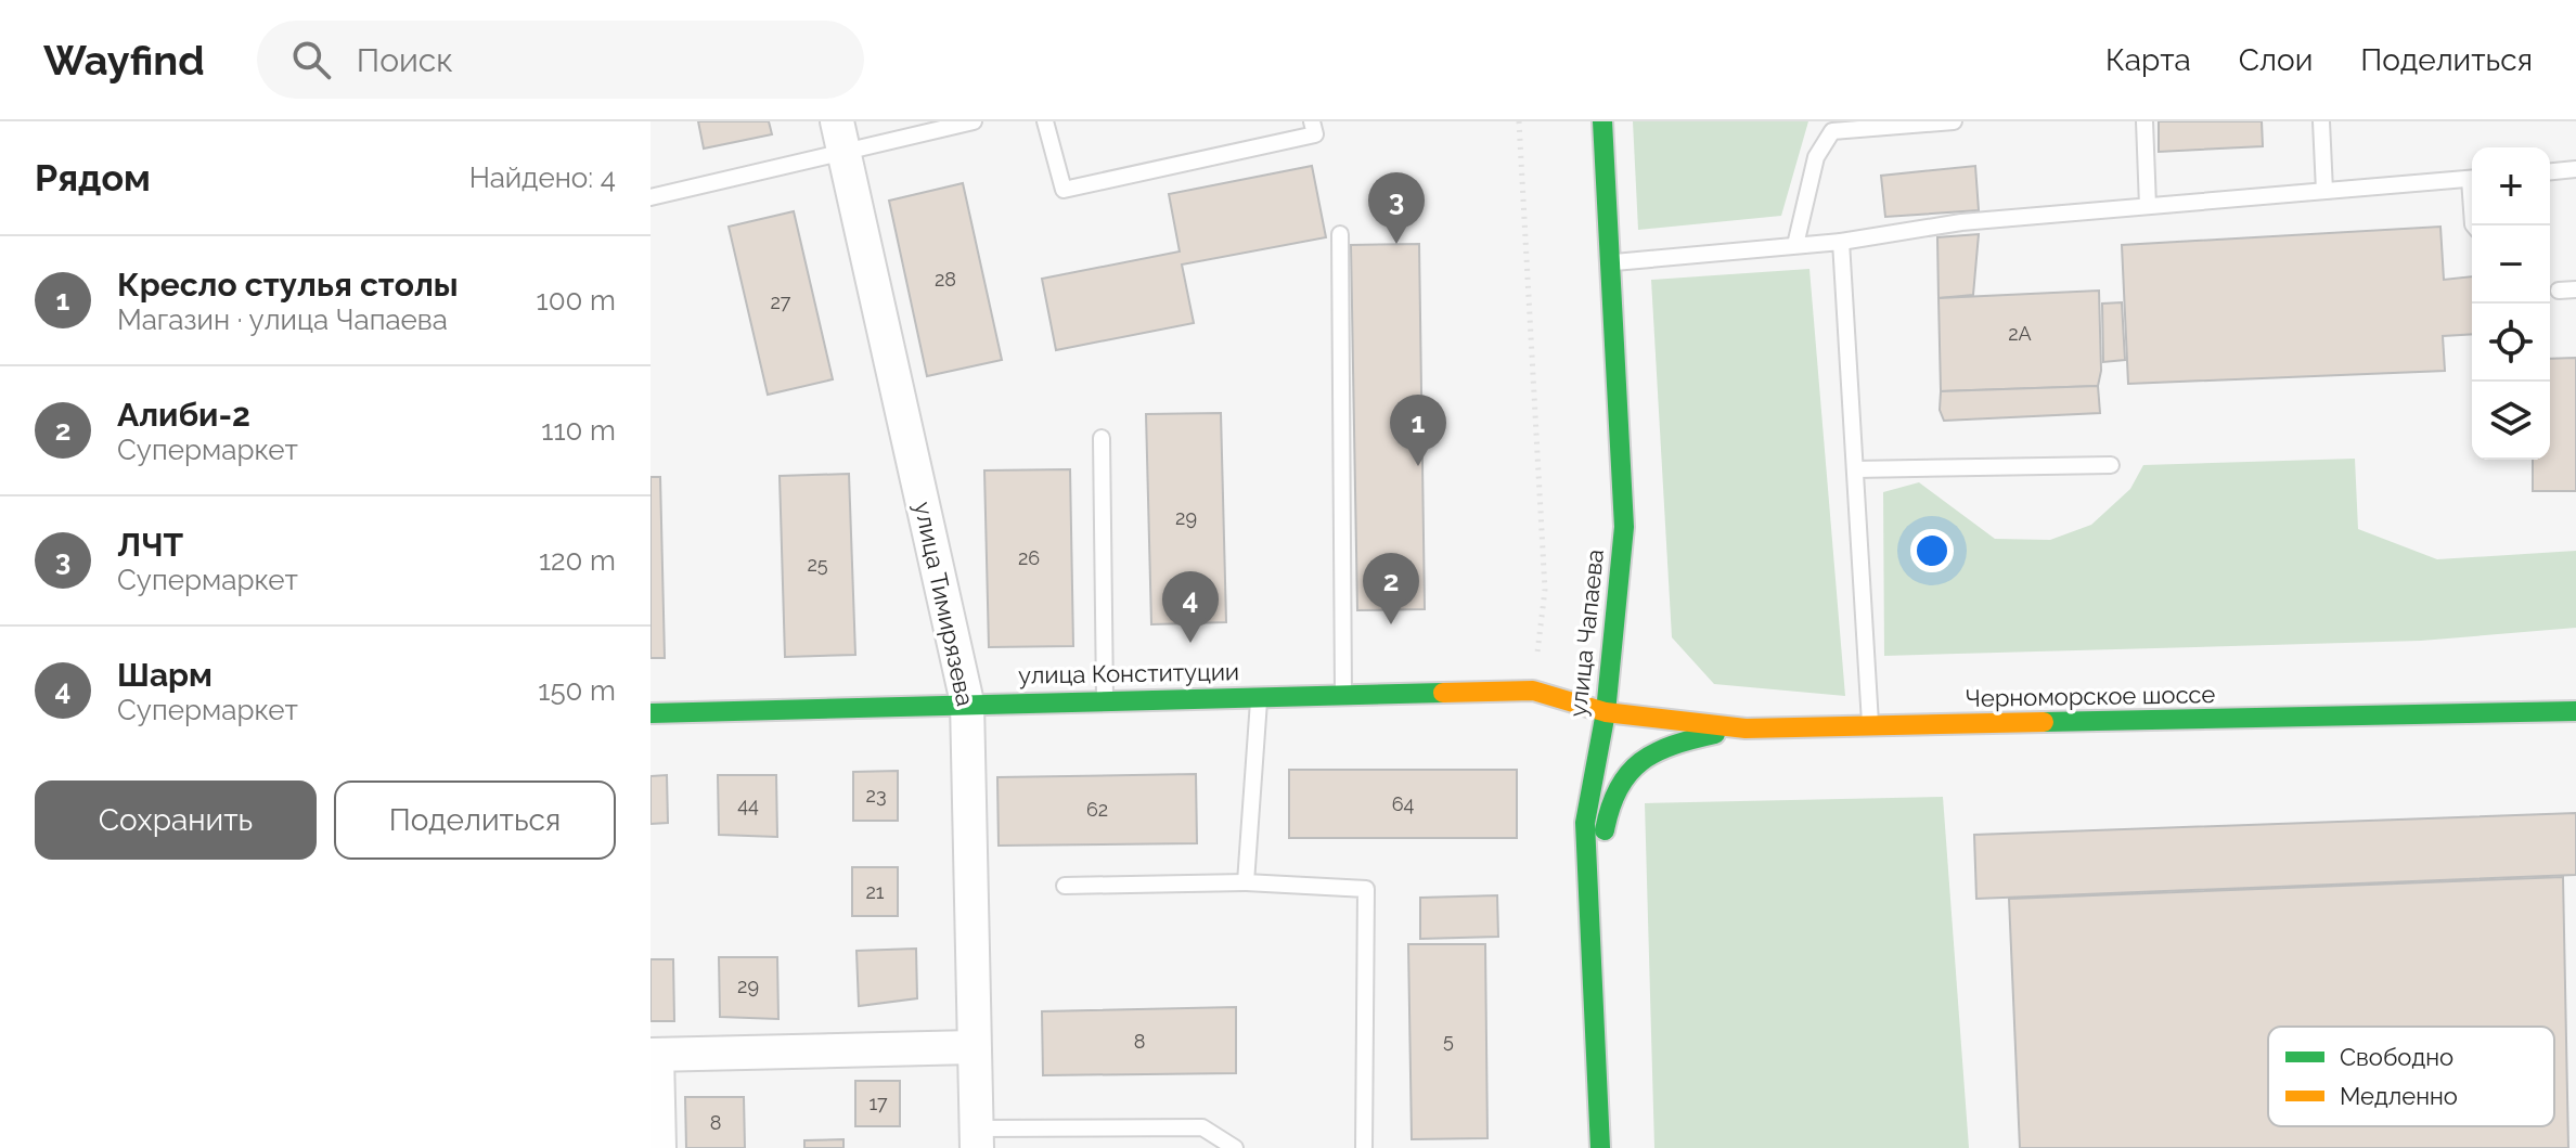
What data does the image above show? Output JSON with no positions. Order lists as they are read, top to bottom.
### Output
{
  "streets": {
    "main road": ["улица Чапаева", "улица Конституции", "Черноморское шоссе"],
    "street": ["улица Тимирязева"]
  },
  "crossings": [
    ["улица Тимирязева", "улица Конституции"],
    ["улица Чапаева", "улица Конституции"],
    ["улица Чапаева", "Черноморское шоссе"],
    ["улица Конституции", "Черноморское шоссе"]
  ],
  "house_numbers": [
    "28",
    "27",
    "2А",
    "29",
    "26",
    "25",
    "23",
    "64",
    "44",
    "62",
    "21",
    "29",
    "5",
    "8",
    "17",
    "8"
  ],
  "legend": ["Свободно", "Медленно"],
  "page": {
    "header": "Wayfind",
    "search": "Поиск",
    "nav": ["Карта", "Слои", "Поделиться"],
    "heading": ["Рядом", "Найдено: 4"],
    "map_buttons": ["+", "−"],
    "pins": [
      "3",
      "1",
      "2",
      "4"
    ],
    "list": [
      {
        "mark": "1",
        "name": "Кресло стулья столы",
        "note": "Магазин · улица Чапаева",
        "value": "100 m"
      },
      {
        "mark": "2",
        "name": "Алиби-2",
        "note": "Супермаркет",
        "value": "110 m"
      },
      {
        "mark": "3",
        "name": "ЛЧТ",
        "note": "Супермаркет",
        "value": "120 m"
      },
      {
        "mark": "4",
        "name": "Шарм",
        "note": "Супермаркет",
        "value": "150 m"
      }
    ],
    "buttons": ["Сохранить", "Поделиться"]
  }
}
